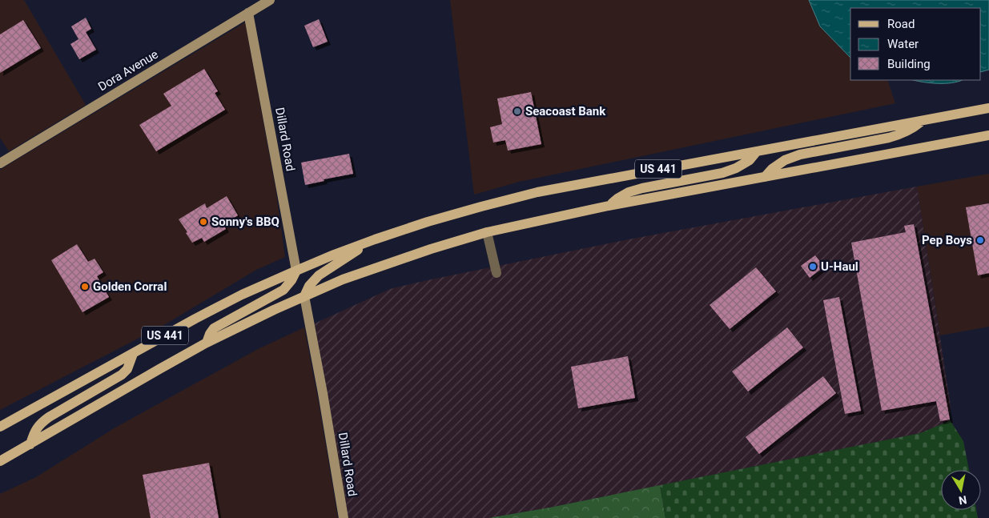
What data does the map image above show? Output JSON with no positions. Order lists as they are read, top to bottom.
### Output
{
  "streets": {
    "main road": ["US 441"],
    "street": ["Dora Avenue", "Dillard Road"]
  },
  "crossings": [
    ["Dora Avenue", "Dillard Road"],
    ["Dillard Road", "US 441"]
  ],
  "places": [
    "Seacoast Bank",
    "Sonny's BBQ",
    "Pep Boys",
    "U-Haul",
    "Golden Corral"
  ],
  "legend": ["Road", "Water", "Building"],
  "north": "bottom"
}
